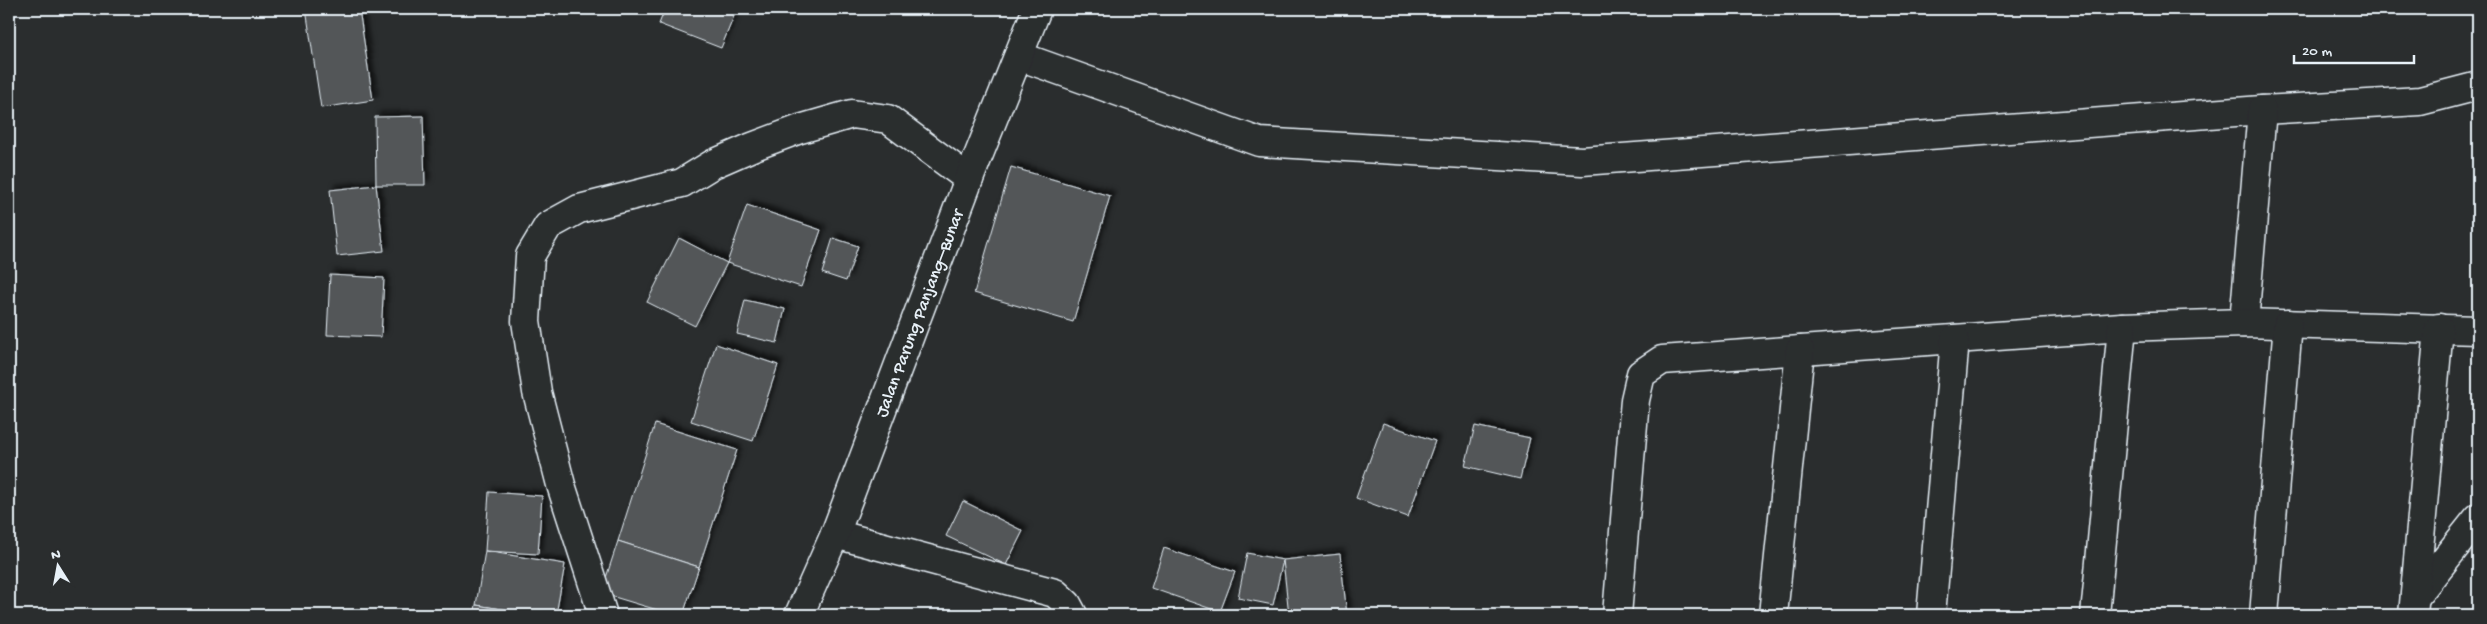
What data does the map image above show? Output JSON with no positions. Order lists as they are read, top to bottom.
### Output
{
  "streets": {
    "street": ["Jalan Parung Panjang–Bunar"]
  },
  "scale_bar": "20 m",
  "north": "top"
}
